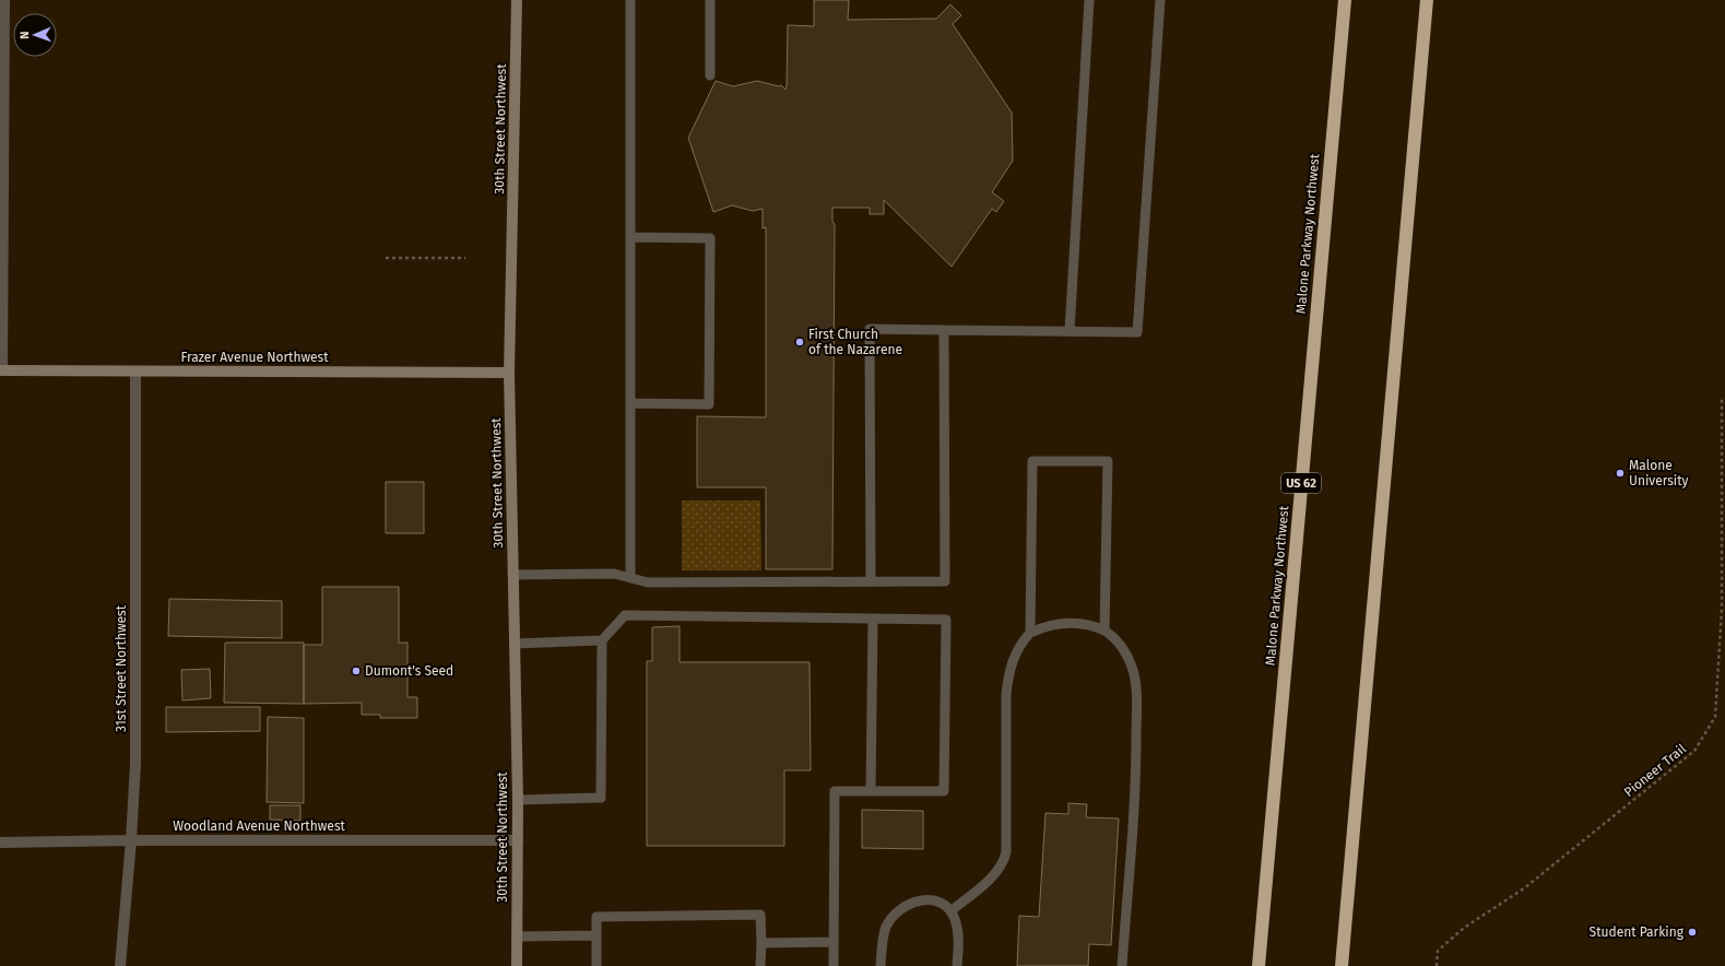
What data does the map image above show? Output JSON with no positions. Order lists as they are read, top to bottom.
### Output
{
  "streets": {
    "highway": ["Malone Parkway Northwest", "US 62"],
    "main road": ["30th Street Northwest", "Frazer Avenue Northwest"],
    "street": ["31st Street Northwest", "Woodland Avenue Northwest"],
    "path": ["Pioneer Trail"]
  },
  "crossings": [
    ["30th Street Northwest", "Frazer Avenue Northwest"],
    ["30th Street Northwest", "Woodland Avenue Northwest"],
    ["Frazer Avenue Northwest", "31st Street Northwest"],
    ["31st Street Northwest", "Woodland Avenue Northwest"]
  ],
  "places": [
    "First Church of the Nazarene",
    "Malone University",
    "Dumont's Seed",
    "Student Parking"
  ],
  "north": "left"
}
